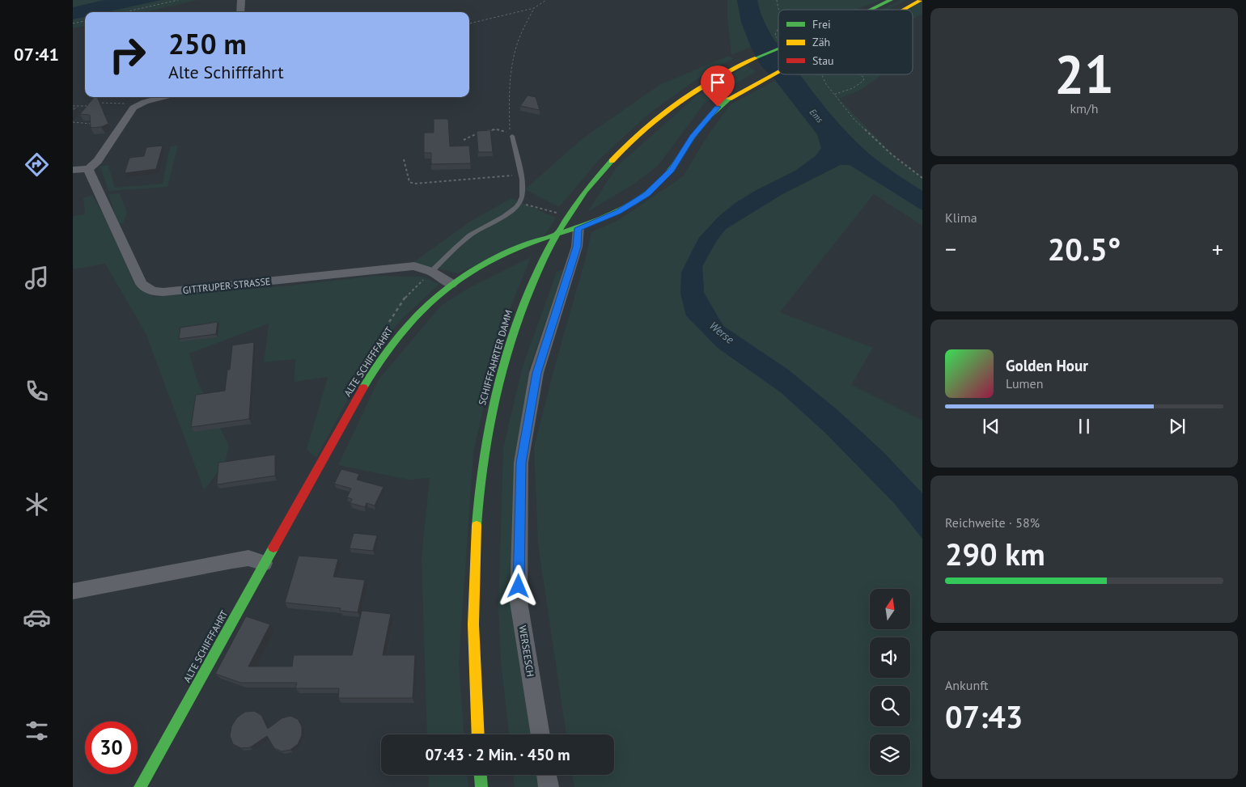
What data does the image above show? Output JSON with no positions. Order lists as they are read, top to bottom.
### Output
{
  "streets": {
    "main road": ["SCHIFFFAHRTER DAMM", "ALTE SCHIFFFAHRT"],
    "street": ["GITTRUPER STRASSE", "WERSEESCH"]
  },
  "crossings": [
    ["GITTRUPER STRASSE", "ALTE SCHIFFFAHRT"],
    ["ALTE SCHIFFFAHRT", "WERSEESCH"]
  ],
  "water": ["Ems", "Werse"],
  "legend": ["Frei", "Zäh", "Stau"],
  "north": "top",
  "page": {
    "tabs": "07:41",
    "tile": [
      ["21", "km/h"],
      "Klima",
      ["Reichweite · 58%", "290 km"],
      ["Ankunft", "07:43"]
    ],
    "turn": ["250 m", "Alte Schifffahrt"],
    "heat": ["−", "20.5°", "+"],
    "song": ["Golden Hour", "Lumen"],
    "limit": "30",
    "trip": "07:43 · 2 Min. · 450 m"
  }
}
